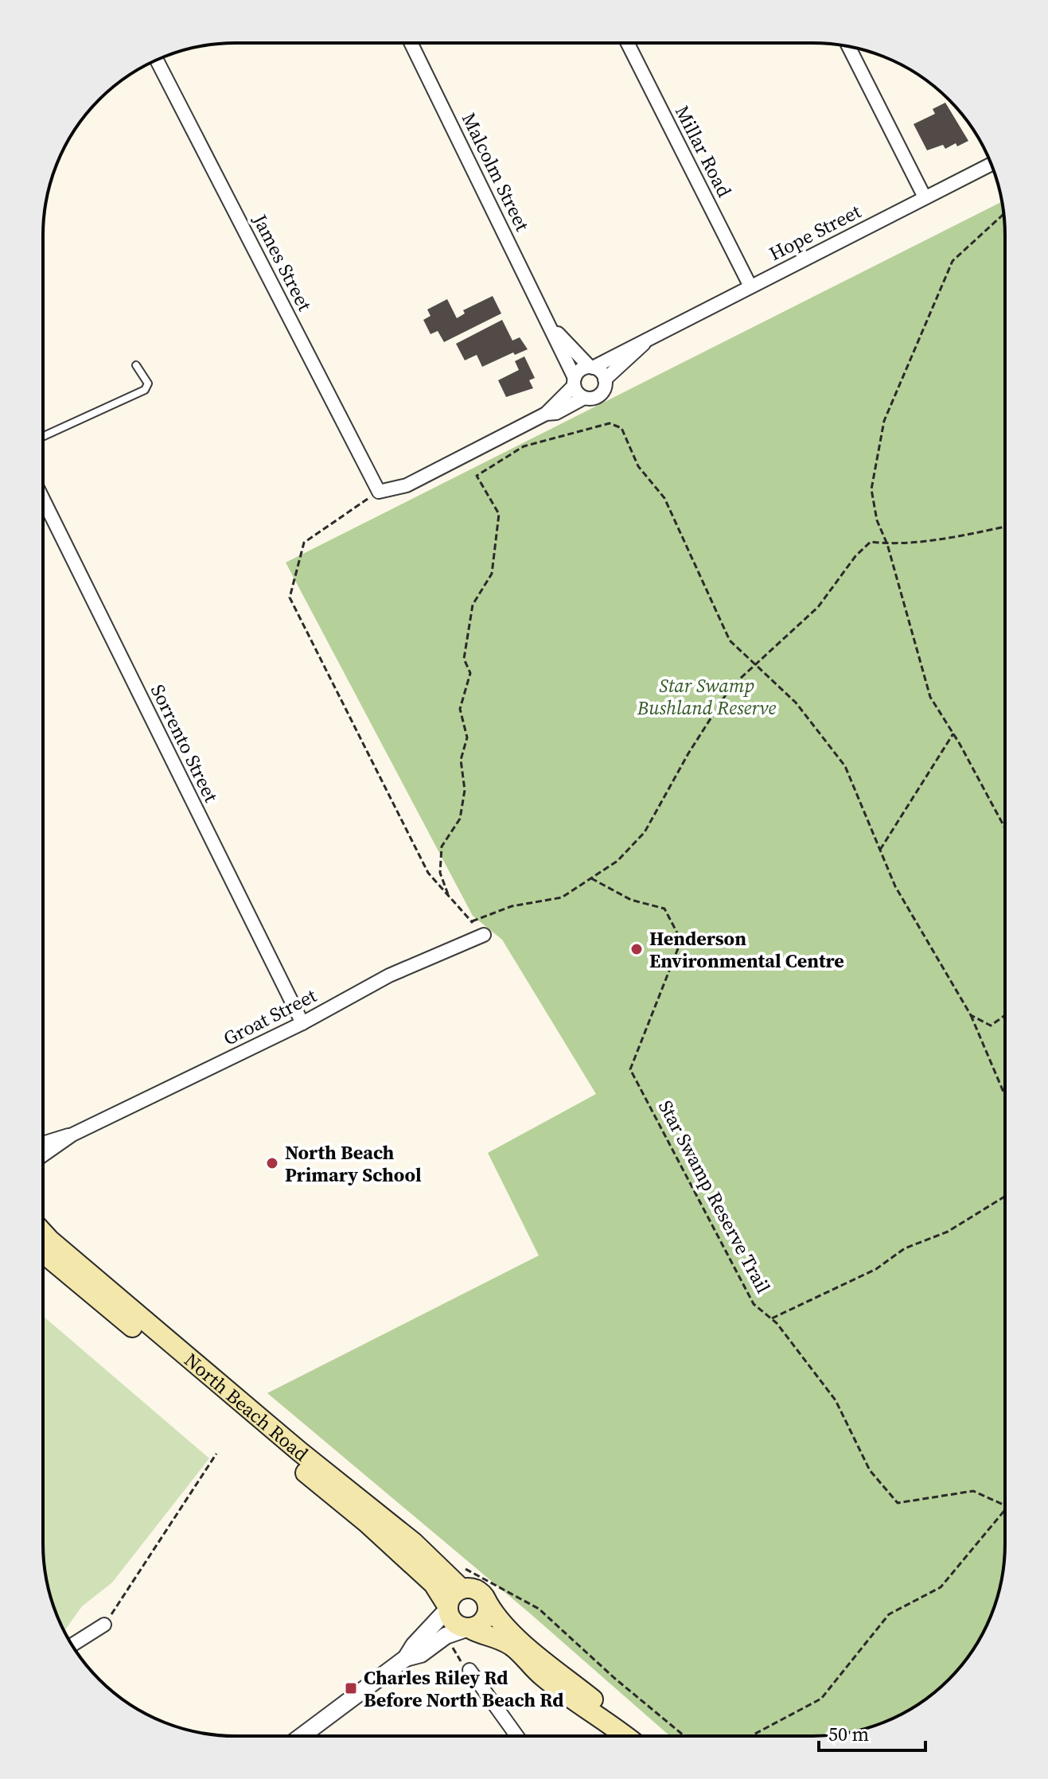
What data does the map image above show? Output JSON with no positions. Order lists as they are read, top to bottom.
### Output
{
  "streets": {
    "main road": ["North Beach Road"],
    "street": [
      "Millar Road",
      "Malcolm Street",
      "Hope Street",
      "James Street",
      "Sorrento Street",
      "Groat Street"
    ],
    "path": ["Star Swamp Reserve Trail"]
  },
  "crossings": [
    ["Millar Road", "Hope Street"],
    ["Malcolm Street", "Hope Street"],
    ["Sorrento Street", "Groat Street"]
  ],
  "parks": ["Star Swamp Bushland Reserve"],
  "places": {
    "other": ["Henderson Environmental Centre", "North Beach Primary School"],
    "transit": ["Charles Riley Rd Before North Beach Rd"]
  },
  "scale_bar": "50 m"
}
